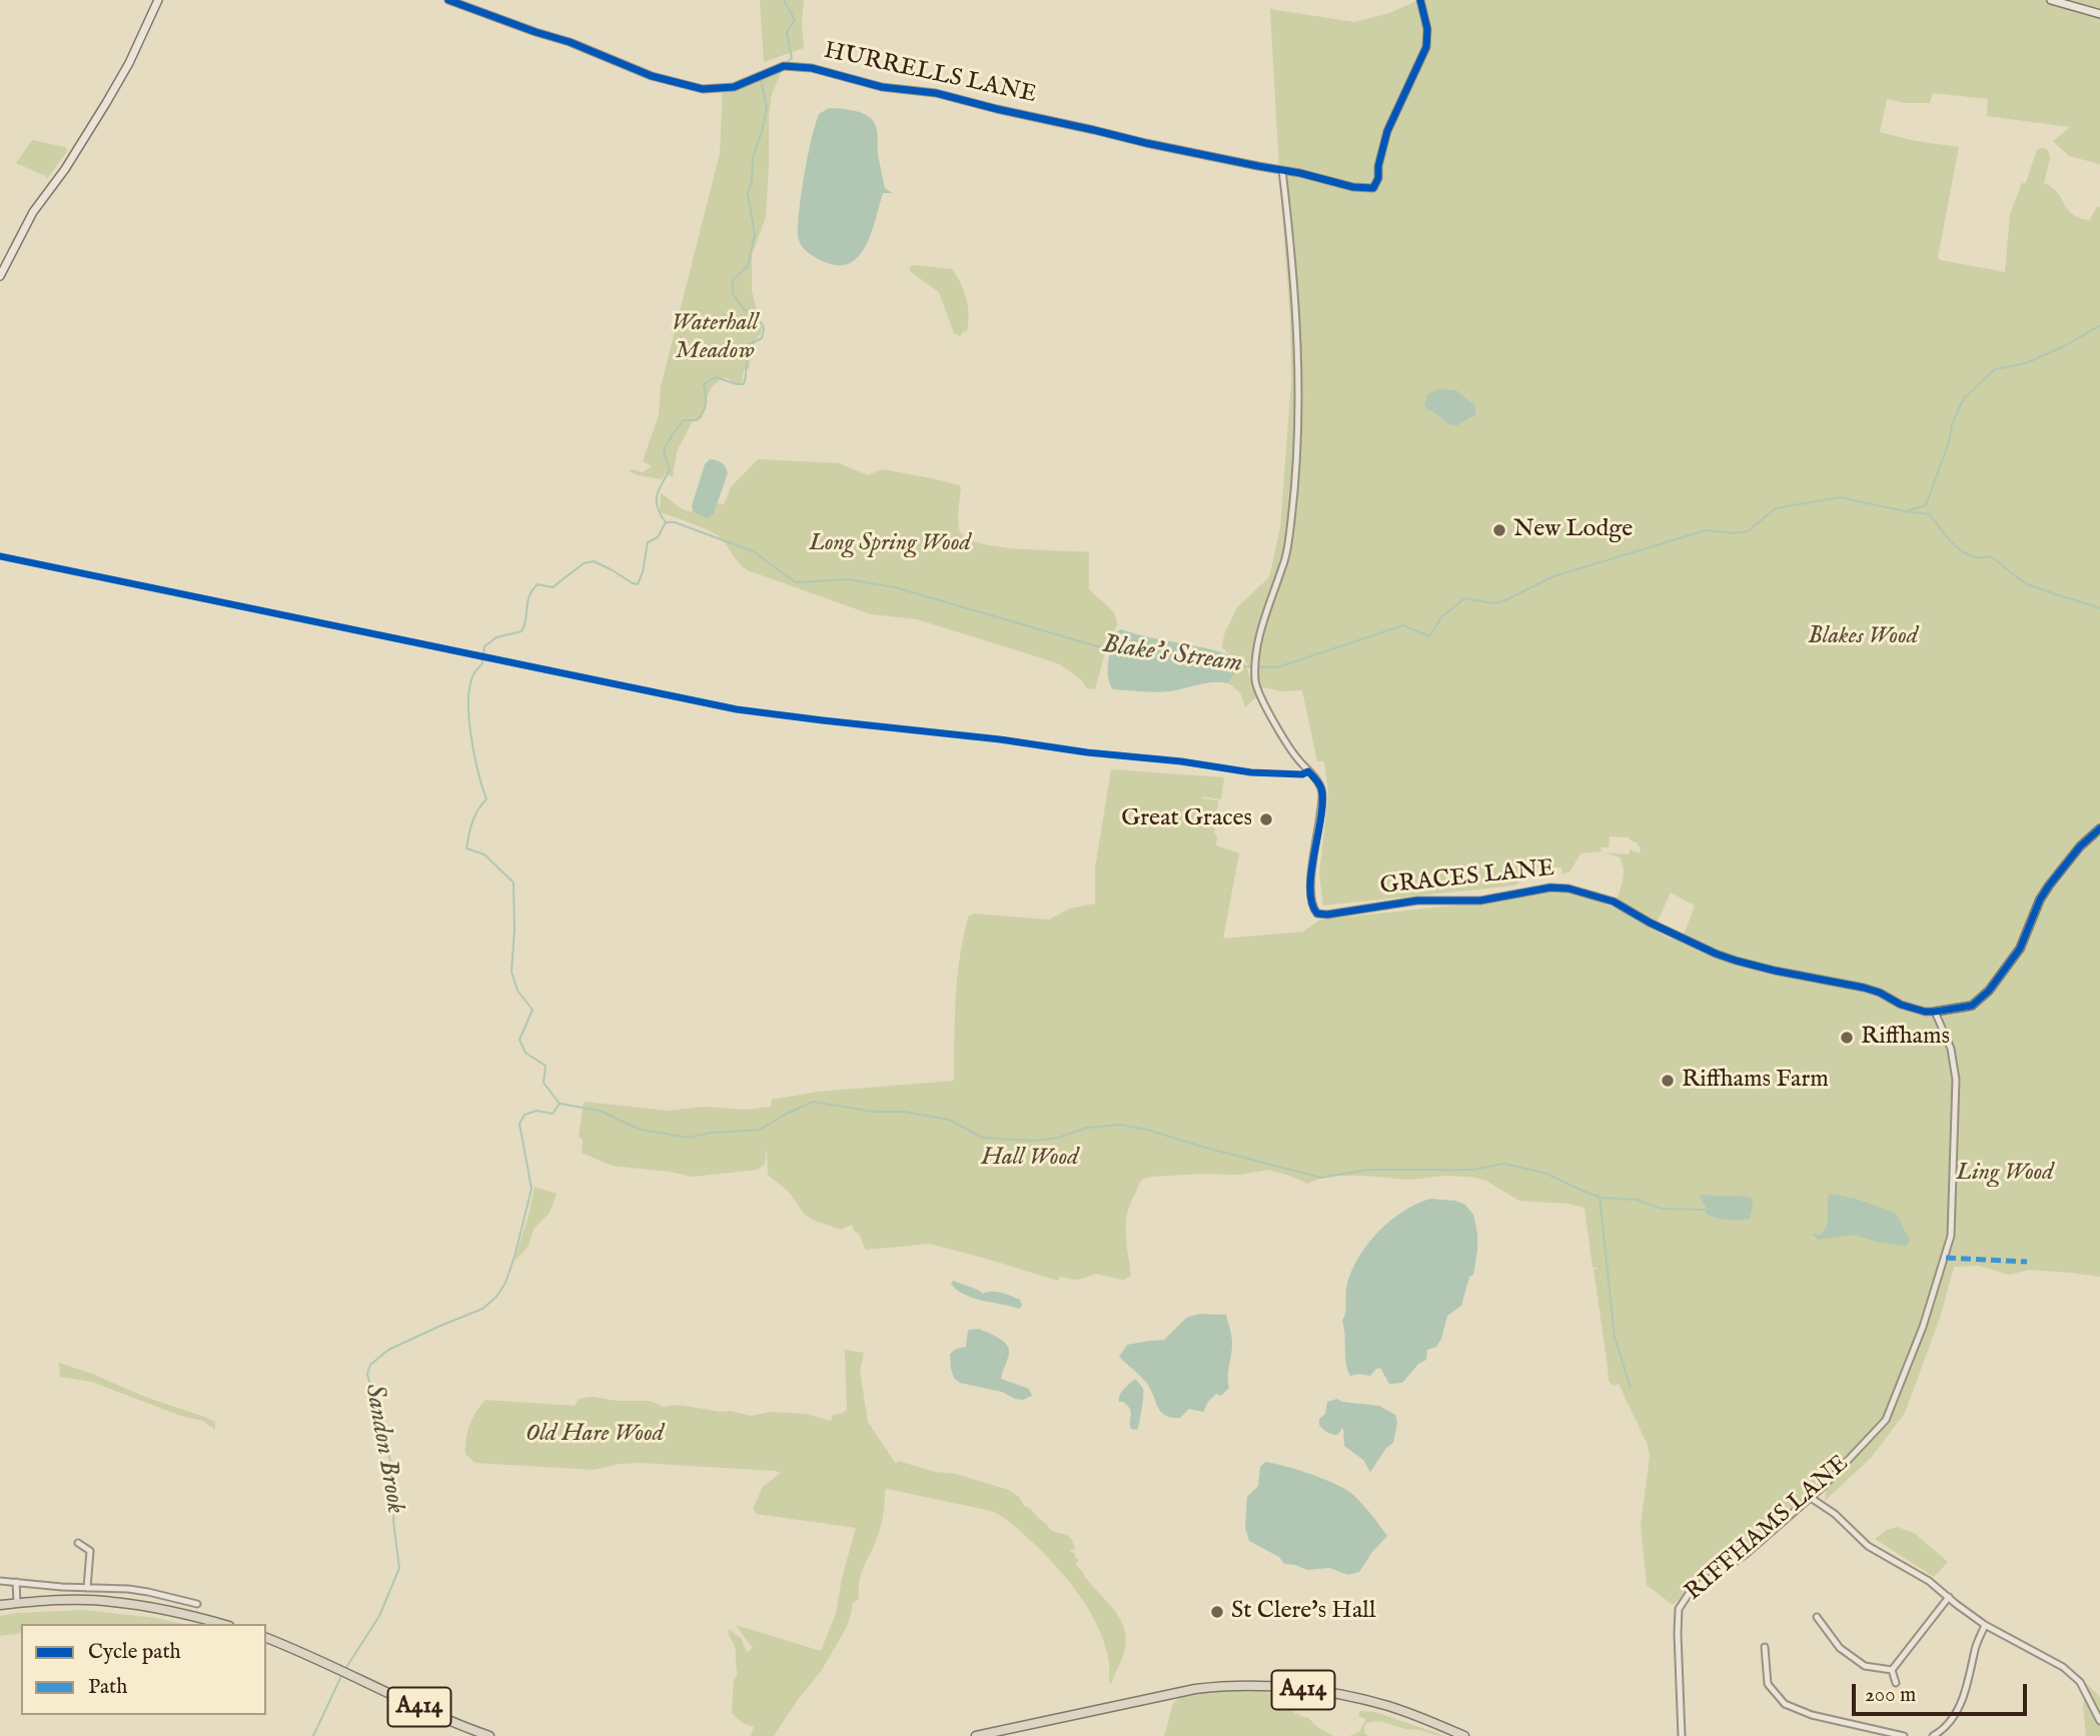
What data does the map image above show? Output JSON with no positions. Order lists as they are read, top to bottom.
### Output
{
  "streets": {
    "main road": ["A414"],
    "street": ["HURRELLS LANE", "GRACES LANE", "RIFFHAMS LANE"]
  },
  "crossings": [
    ["HURRELLS LANE", "GRACES LANE"],
    ["GRACES LANE", "RIFFHAMS LANE"]
  ],
  "water": ["Blake's Stream", "Sandon Brook"],
  "parks": [
    "Waterhall Meadow",
    "Long Spring Wood",
    "Blakes Wood",
    "Hall Wood",
    "Ling Wood",
    "Old Hare Wood"
  ],
  "places": [
    "New Lodge",
    "Great Graces",
    "Riffhams",
    "Riffhams Farm",
    "St Clere's Hall"
  ],
  "legend": ["Cycle path", "Path"],
  "scale_bar": "200 m"
}
